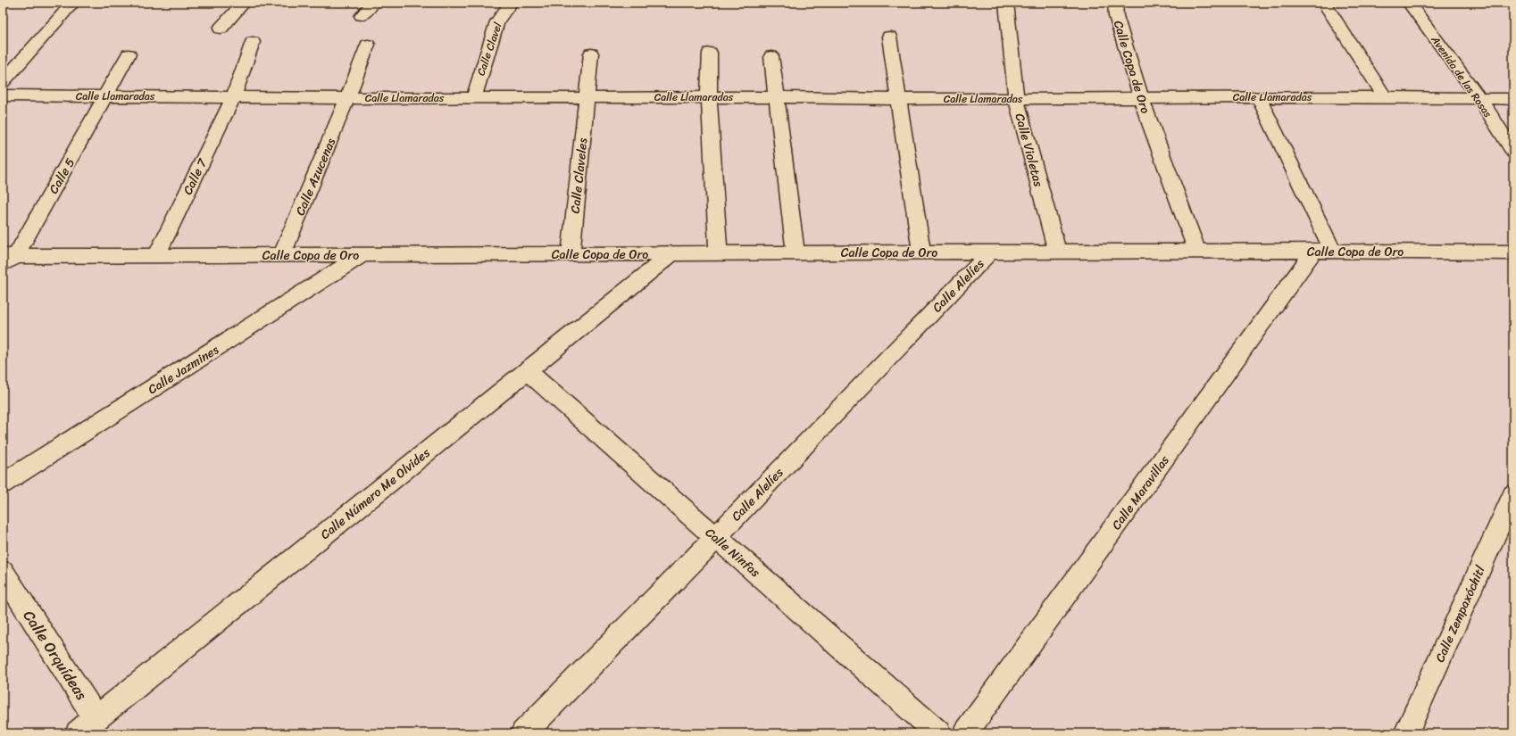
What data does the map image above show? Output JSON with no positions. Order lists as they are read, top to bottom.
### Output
{
  "streets": {
    "street": [
      "Calle Clavel",
      "Calle Copa de Oro",
      "Avenida de las Rosas",
      "Calle Llamaradas",
      "Calle Violetas",
      "Calle 5",
      "Calle Claveles",
      "Calle 7",
      "Calle Azucenas",
      "Calle Alelíes",
      "Calle Jazmines",
      "Calle Maravillas",
      "Calle Número Me Olvides",
      "Calle Ninfas",
      "Calle Zempaxóchitl",
      "Calle Orquídeas"
    ]
  },
  "crossings": [
    ["Calle Clavel", "Calle Llamaradas"],
    ["Calle Copa de Oro", "Calle Llamaradas"],
    ["Calle Copa de Oro", "Calle Violetas"],
    ["Calle Copa de Oro", "Calle 5"],
    ["Calle Copa de Oro", "Calle Claveles"],
    ["Calle Copa de Oro", "Calle 7"],
    ["Calle Copa de Oro", "Calle Azucenas"],
    ["Calle Copa de Oro", "Calle Alelíes"],
    ["Calle Copa de Oro", "Calle Jazmines"],
    ["Calle Copa de Oro", "Calle Maravillas"],
    ["Calle Copa de Oro", "Calle Número Me Olvides"],
    ["Avenida de las Rosas", "Calle Llamaradas"],
    ["Calle Llamaradas", "Calle Violetas"],
    ["Calle Llamaradas", "Calle 5"],
    ["Calle Llamaradas", "Calle Claveles"],
    ["Calle Llamaradas", "Calle 7"],
    ["Calle Llamaradas", "Calle Azucenas"],
    ["Calle Alelíes", "Calle Ninfas"],
    ["Calle Número Me Olvides", "Calle Ninfas"],
    ["Calle Número Me Olvides", "Calle Orquídeas"]
  ]
}
